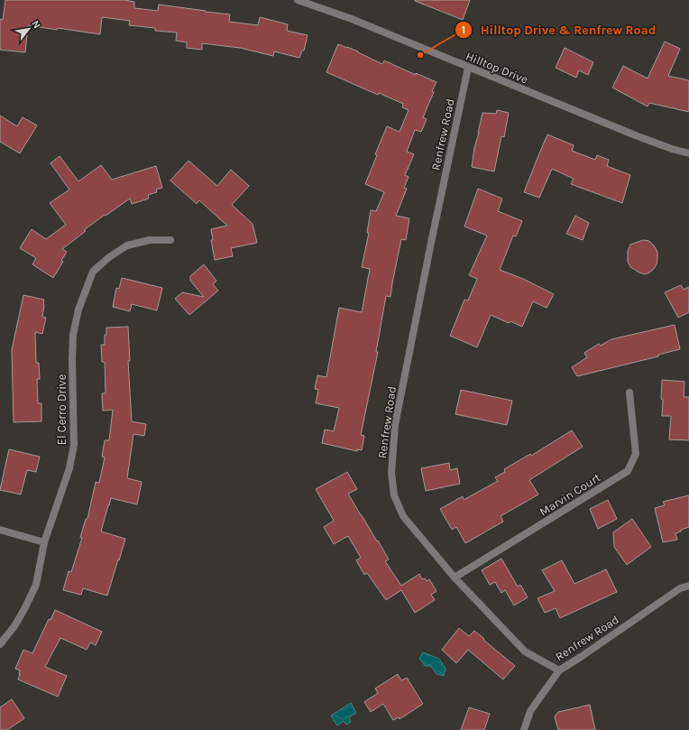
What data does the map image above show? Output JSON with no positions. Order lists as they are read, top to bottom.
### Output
{
  "streets": {
    "street": [
      "Hilltop Drive",
      "Renfrew Road",
      "El Cerro Drive",
      "Marvin Court"
    ]
  },
  "crossings": [
    ["Hilltop Drive", "Renfrew Road"],
    ["Renfrew Road", "Marvin Court"]
  ],
  "places": ["Hilltop Drive & Renfrew Road"],
  "north": "top right"
}
